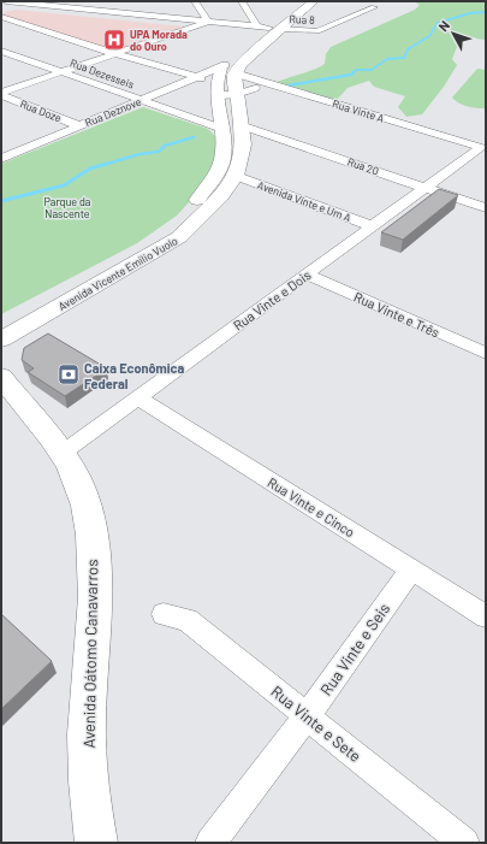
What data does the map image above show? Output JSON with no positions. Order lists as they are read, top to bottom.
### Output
{
  "streets": {
    "main road": ["Avenida Vicente Emilio Vuolo", "Avenida Oátomo Canavarros"],
    "street": [
      "Rua 8",
      "Rua Dezesseis",
      "Rua Doze",
      "Rua Vinte A",
      "Rua Deznove",
      "Rua 20",
      "Avenida Vinte e Um A",
      "Rua Vinte e Dois",
      "Rua Vinte e Três",
      "Rua Vinte e Cinco",
      "Rua Vinte e Seis",
      "Rua Vinte e Sete"
    ]
  },
  "crossings": [
    ["Rua Dezesseis", "Rua Deznove"],
    ["Rua Dezesseis", "Avenida Vicente Emilio Vuolo"],
    ["Rua Doze", "Rua Deznove"],
    ["Rua Vinte A", "Rua Deznove"],
    ["Rua Vinte A", "Avenida Vicente Emilio Vuolo"],
    ["Rua Vinte A", "Rua Vinte e Dois"],
    ["Rua Deznove", "Avenida Vicente Emilio Vuolo"],
    ["Rua 20", "Avenida Vicente Emilio Vuolo"],
    ["Rua 20", "Rua Vinte e Dois"],
    ["Avenida Vinte e Um A", "Avenida Vicente Emilio Vuolo"],
    ["Avenida Vinte e Um A", "Rua Vinte e Dois"],
    ["Rua Vinte e Dois", "Rua Vinte e Três"],
    ["Rua Vinte e Dois", "Rua Vinte e Cinco"],
    ["Rua Vinte e Dois", "Avenida Oátomo Canavarros"],
    ["Rua Vinte e Cinco", "Rua Vinte e Seis"],
    ["Rua Vinte e Seis", "Rua Vinte e Sete"]
  ],
  "parks": ["Parque da Nascente"],
  "places": {
    "hospital": ["UPA Morada do Ouro"],
    "bank": ["Caixa Econômica Federal"]
  },
  "north": "top left"
}
